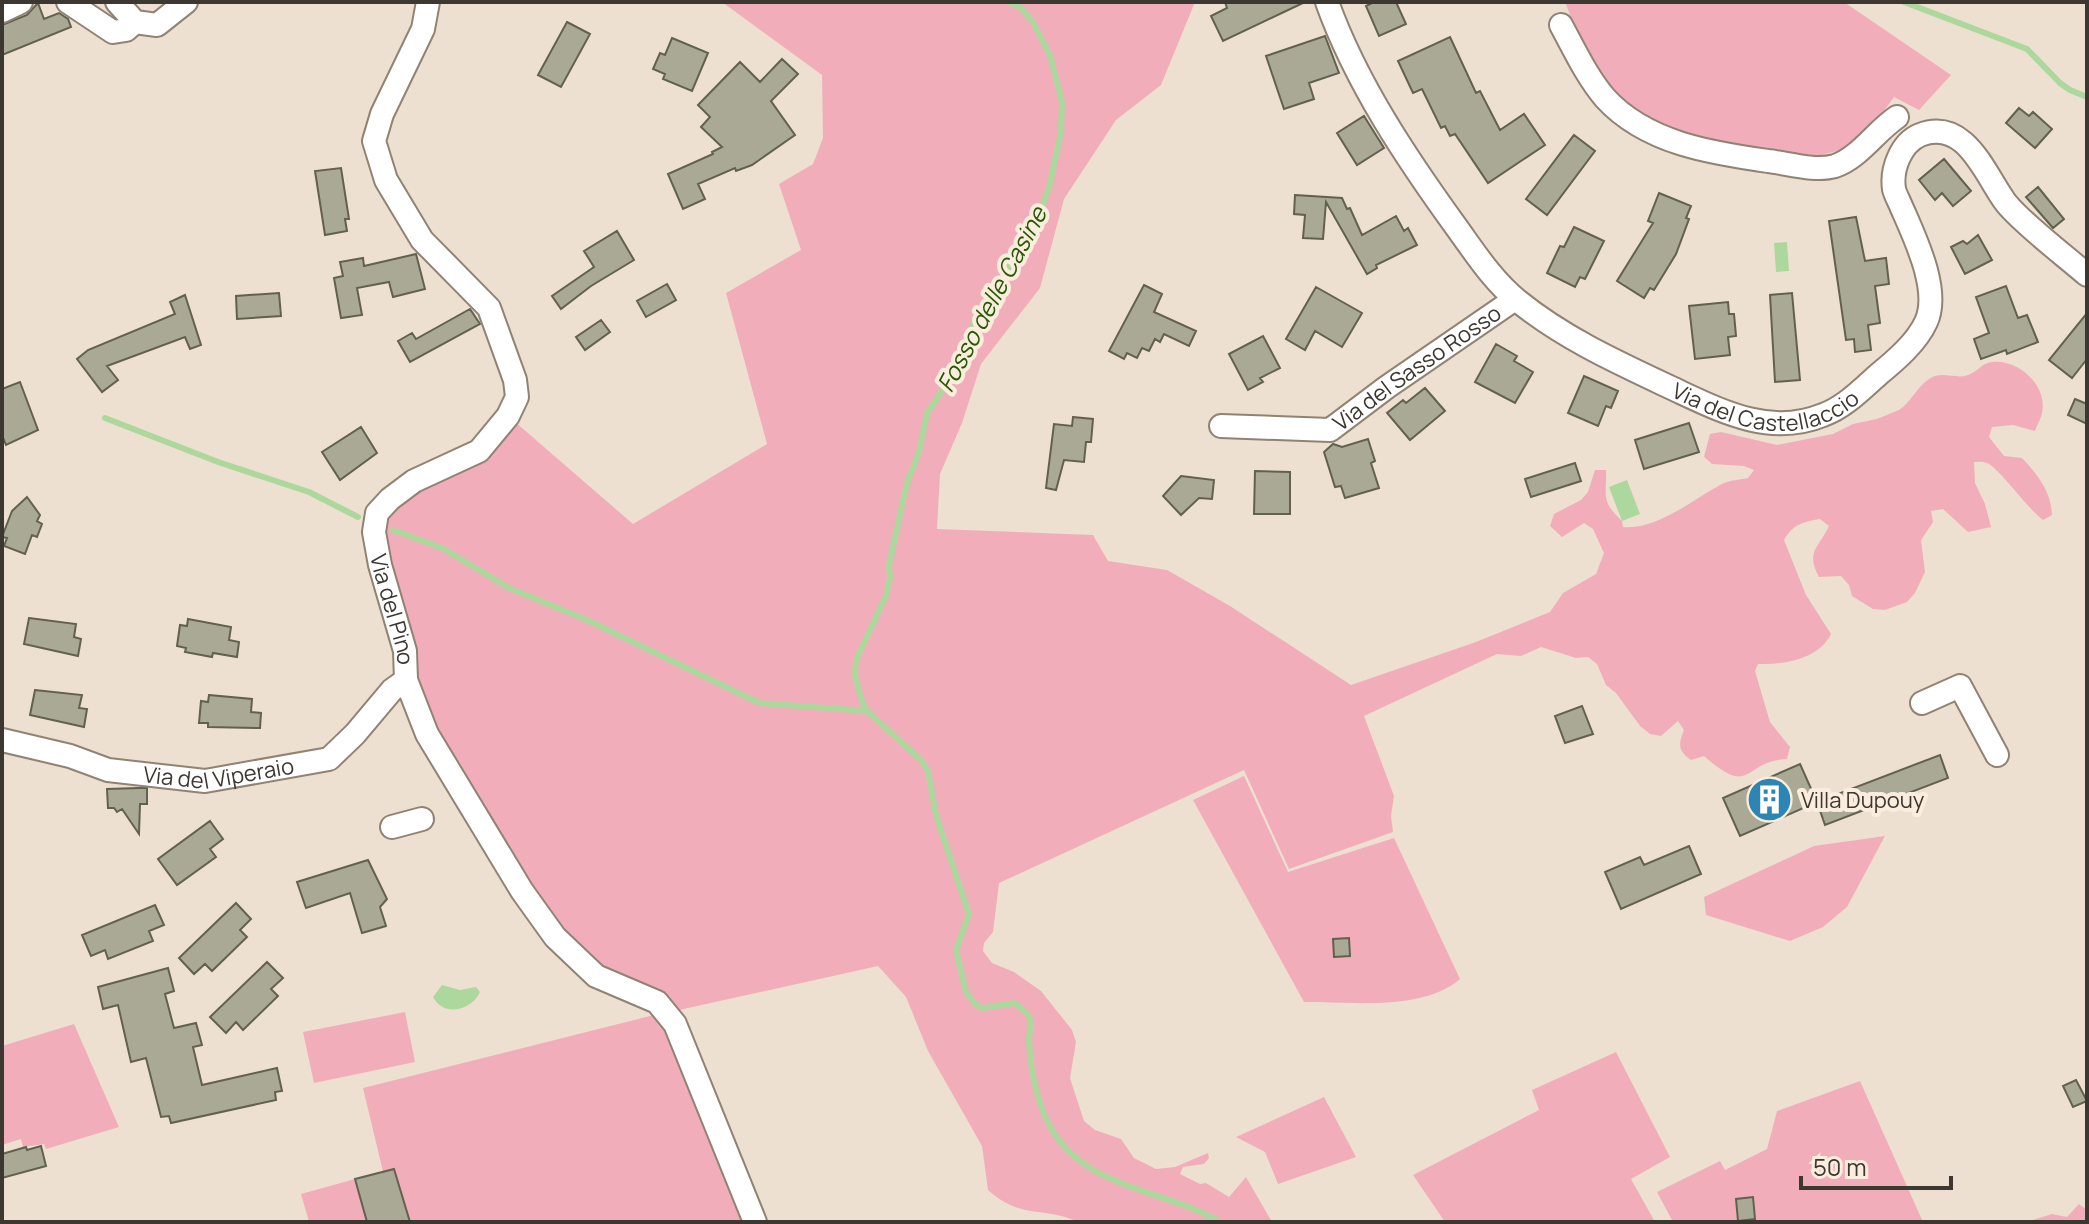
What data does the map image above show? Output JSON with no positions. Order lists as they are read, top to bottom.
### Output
{
  "streets": {
    "street": [
      "Via del Sasso Rosso",
      "Via del Castellaccio",
      "Via del Pino",
      "Via del Viperaio"
    ]
  },
  "crossings": [
    ["Via del Sasso Rosso", "Via del Castellaccio"],
    ["Via del Pino", "Via del Viperaio"]
  ],
  "water": ["Fosso delle Casine"],
  "places": {
    "building": ["Villa Dupouy"]
  },
  "scale_bar": "50 m"
}
